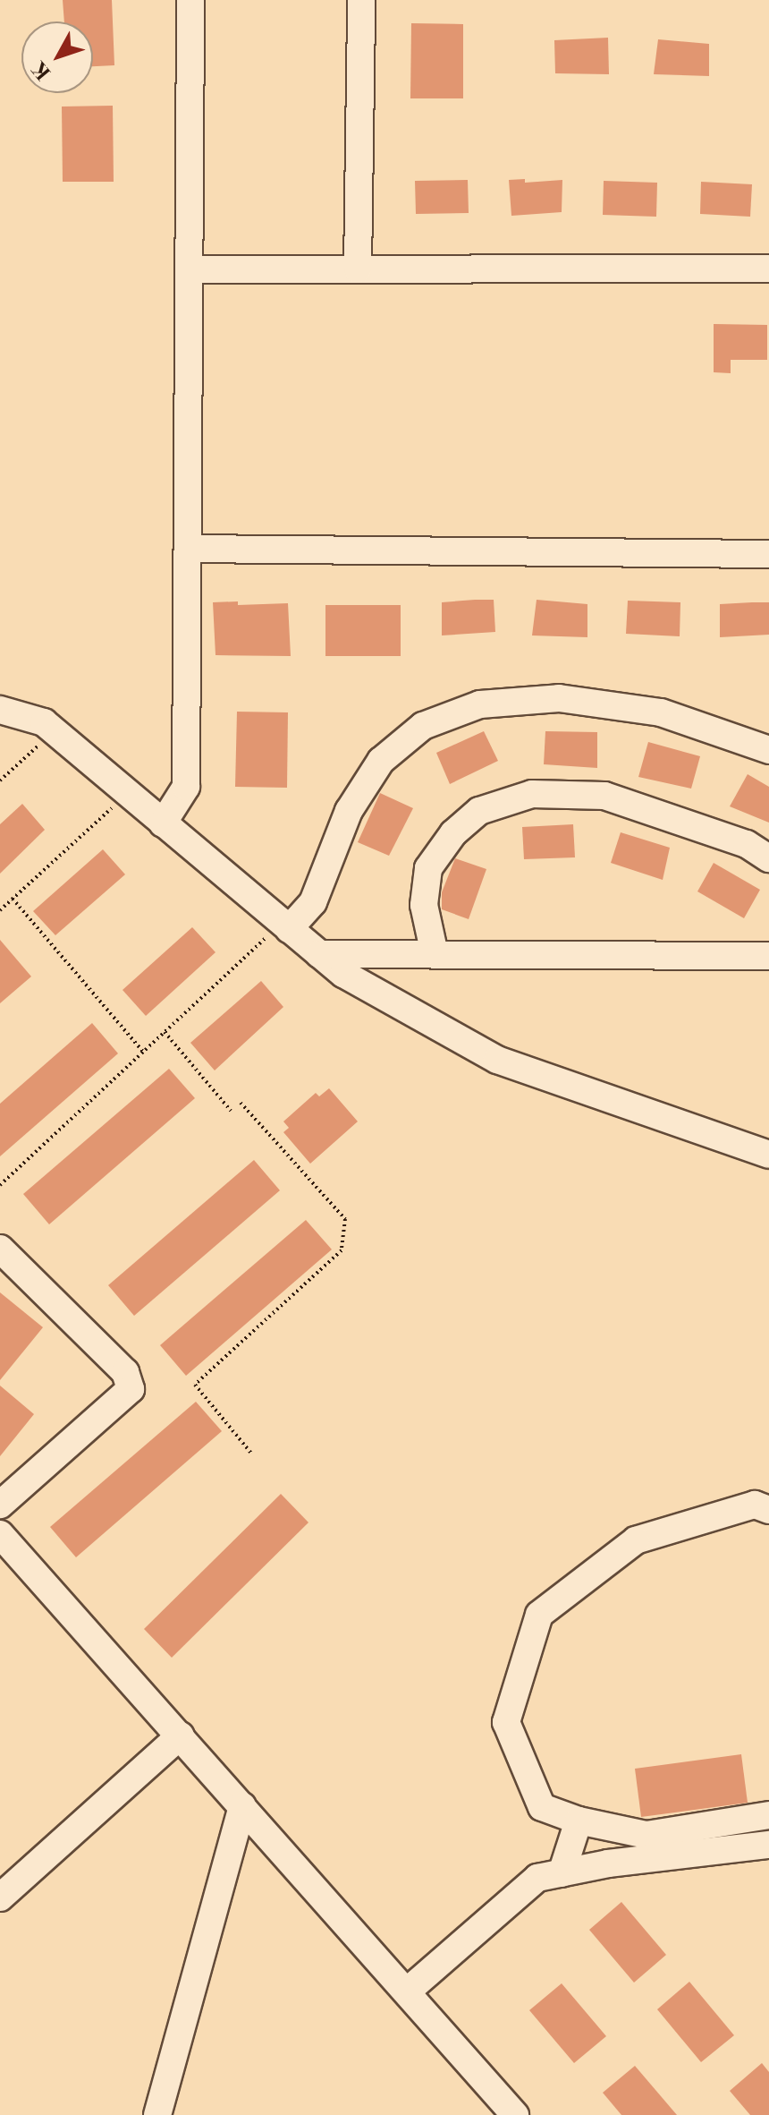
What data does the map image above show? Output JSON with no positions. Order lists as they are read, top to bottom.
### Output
{
  "north": "bottom left"
}
